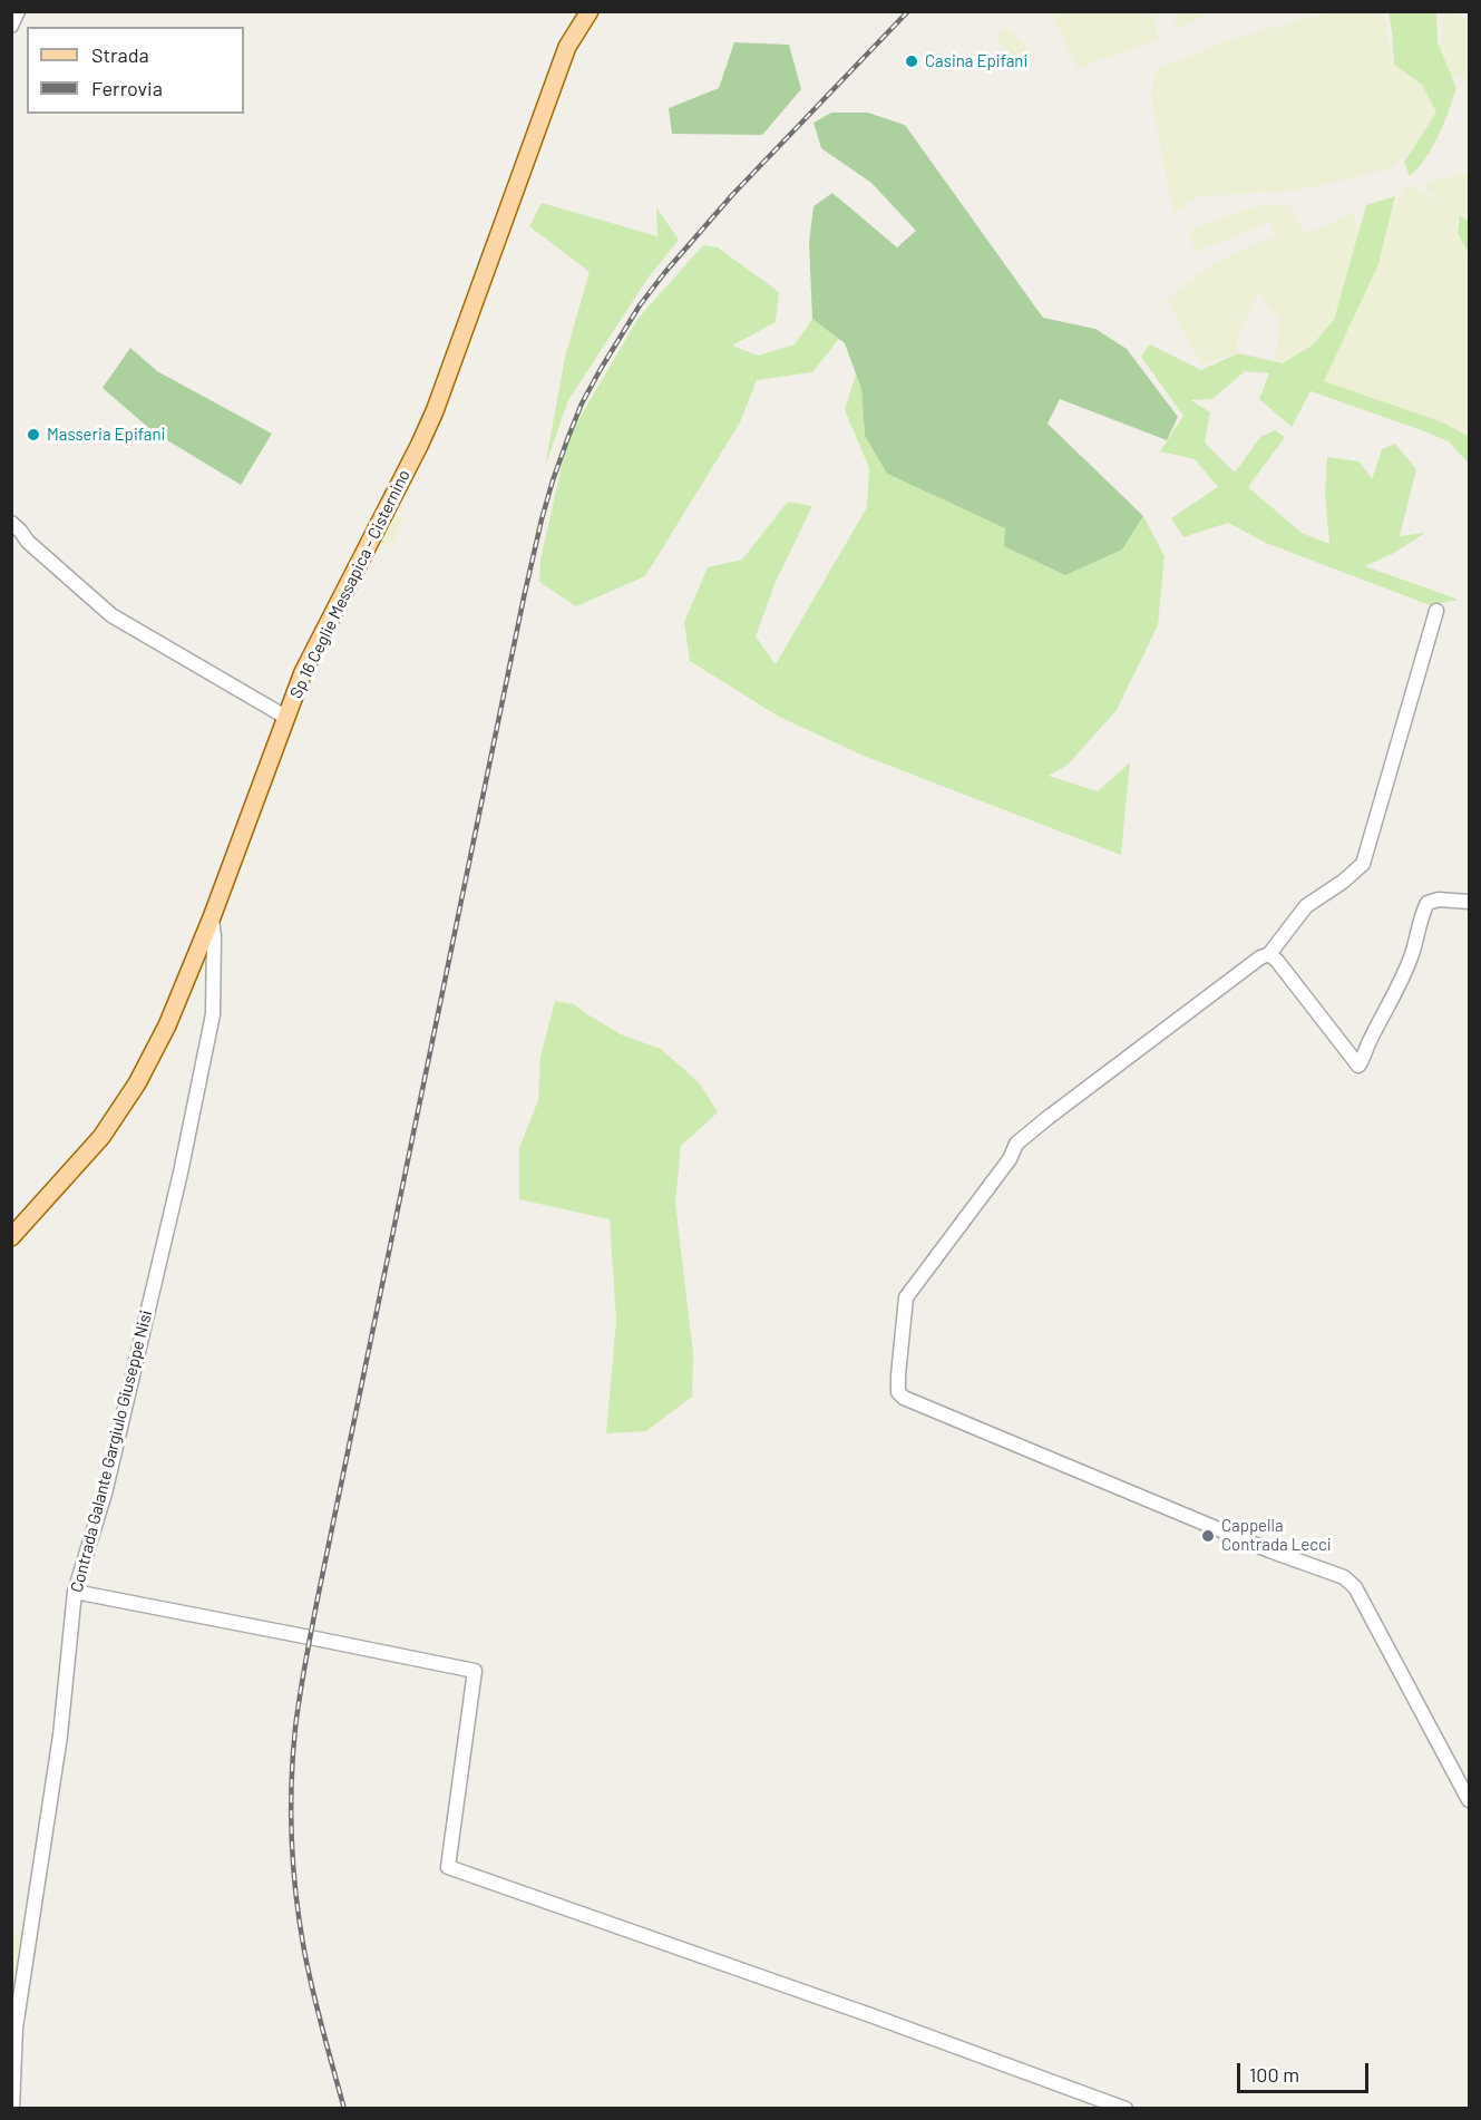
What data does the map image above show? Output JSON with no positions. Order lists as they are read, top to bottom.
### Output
{
  "streets": {
    "main road": ["Sp 16 Ceglie Messapica - Cisternino"],
    "street": ["Contrada Galante Gargiulo Giuseppe Nisi"]
  },
  "crossings": [
    ["Sp 16 Ceglie Messapica - Cisternino", "Contrada Galante Gargiulo Giuseppe Nisi"]
  ],
  "places": ["Casina Epifani", "Masseria Epifani", "Cappella Contrada Lecci"],
  "legend": ["Strada", "Ferrovia"],
  "scale_bar": "100 m"
}
